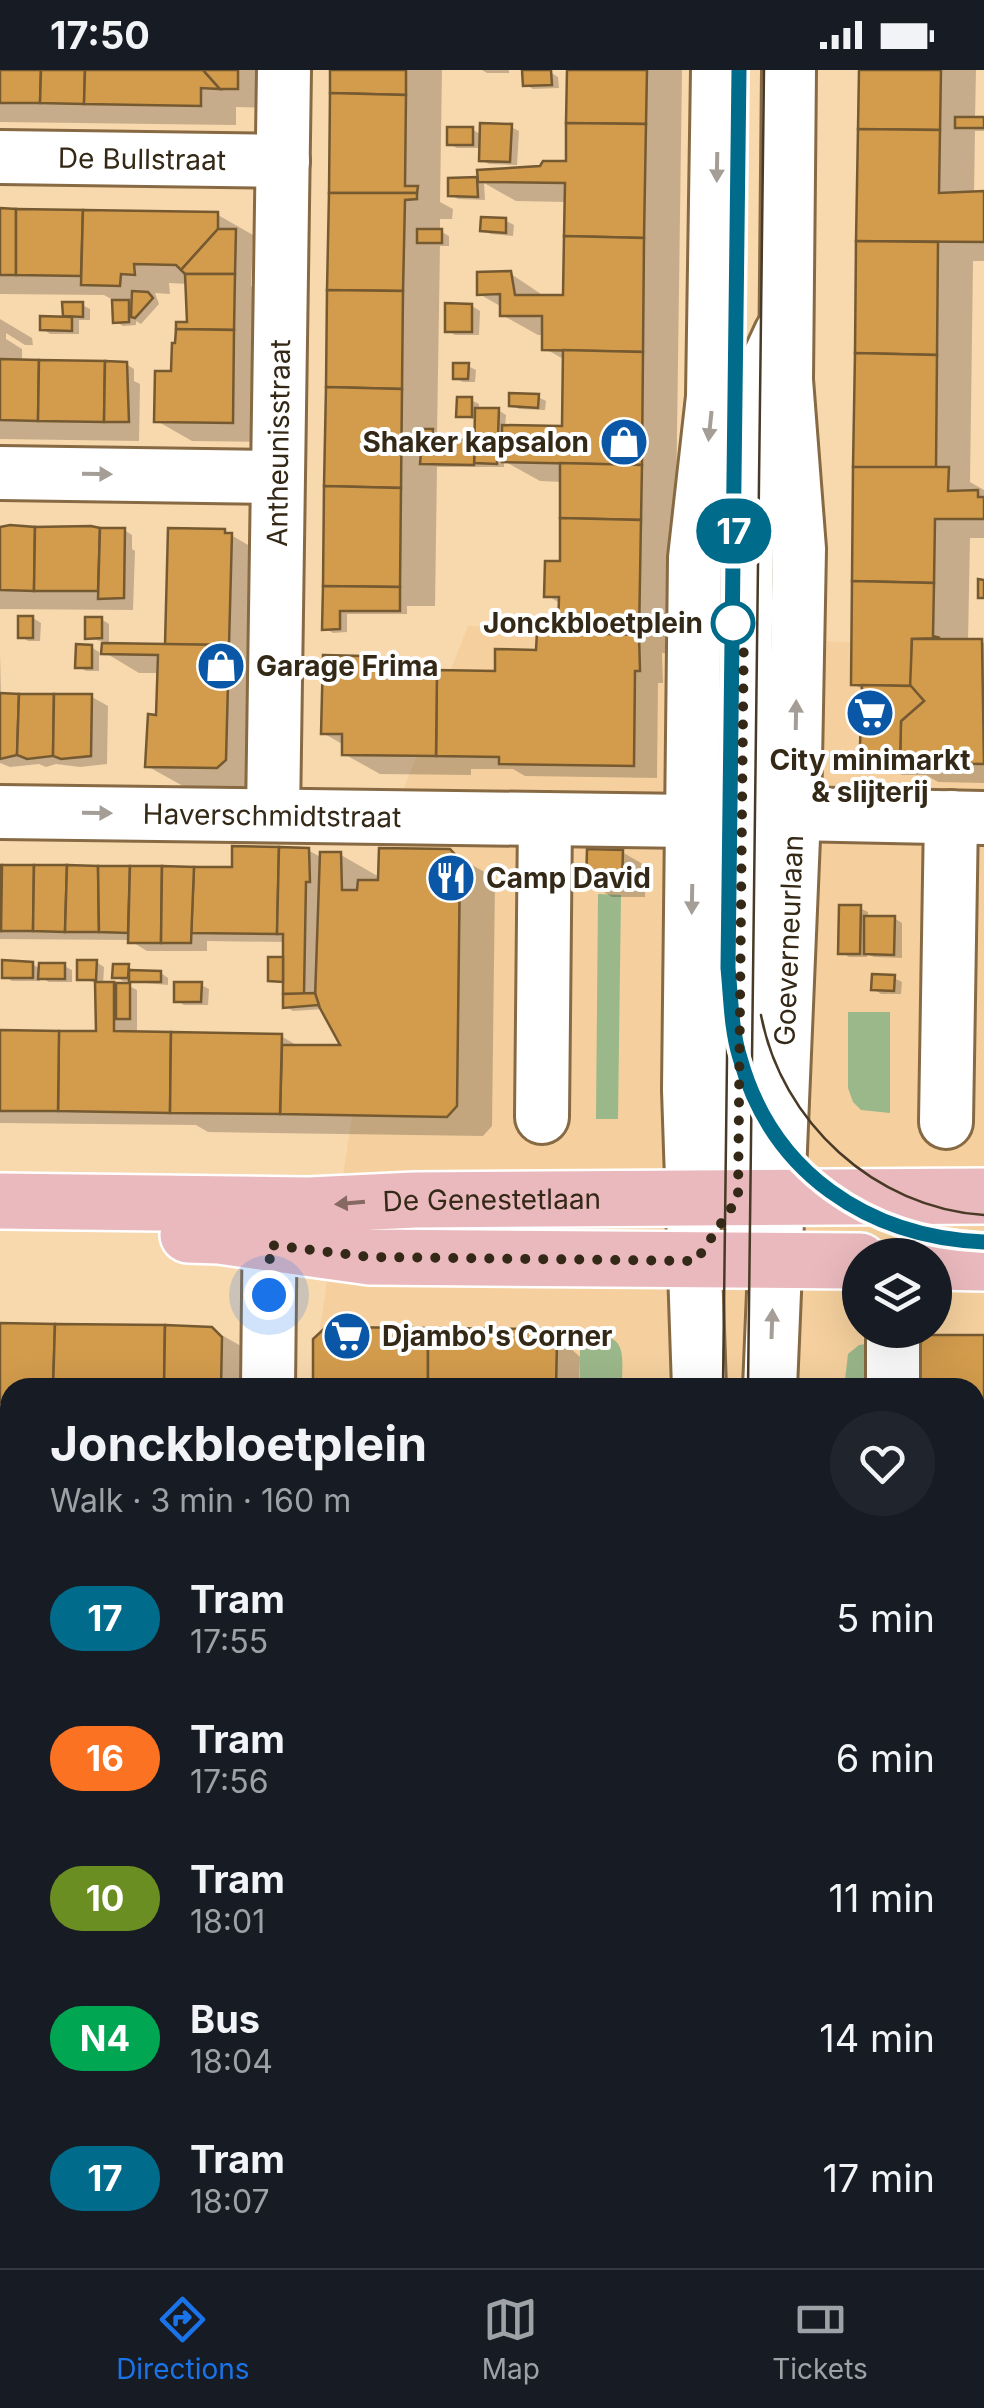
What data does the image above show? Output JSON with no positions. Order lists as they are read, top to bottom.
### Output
{
  "streets": {
    "main road": ["De Genestetlaan"],
    "street": [
      "De Bullstraat",
      "Antheunisstraat",
      "Haverschmidtstraat",
      "Goeverneurlaan"
    ]
  },
  "crossings": [
    ["De Bullstraat", "Antheunisstraat"],
    ["Antheunisstraat", "Haverschmidtstraat"],
    ["Goeverneurlaan", "De Genestetlaan"]
  ],
  "places": {
    "shop": ["Shaker kapsalon", "Garage Frima"],
    "other": ["Jonckbloetplein"],
    "supermarket": ["City minimarkt & slijterij", "Djambo's Corner"],
    "restaurant": ["Camp David"]
  },
  "lines": ["tram line 17"],
  "page": {
    "status": "17:50",
    "on_map": "17",
    "heading": ["Jonckbloetplein", "Walk · 3 min · 160 m"],
    "list": [
      {
        "mark": "17",
        "name": "Tram",
        "note": "17:55",
        "value": "5 min"
      },
      {
        "mark": "16",
        "name": "Tram",
        "note": "17:56",
        "value": "6 min"
      },
      {
        "mark": "10",
        "name": "Tram",
        "note": "18:01",
        "value": "11 min"
      },
      {
        "mark": "N4",
        "name": "Bus",
        "note": "18:04",
        "value": "14 min"
      },
      {
        "mark": "17",
        "name": "Tram",
        "note": "18:07",
        "value": "17 min"
      }
    ],
    "tabs": ["Directions", "Map", "Tickets"]
  }
}
